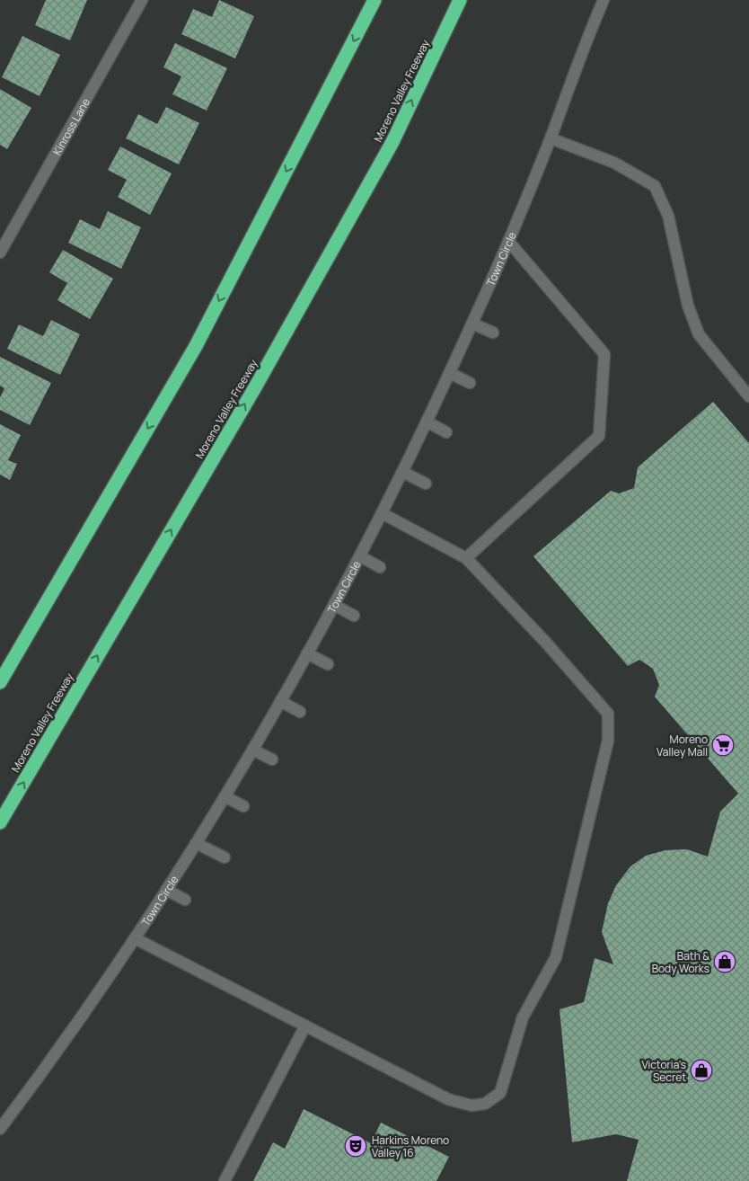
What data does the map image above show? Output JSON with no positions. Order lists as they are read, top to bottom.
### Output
{
  "streets": {
    "highway": ["Moreno Valley Freeway"],
    "street": ["Kinross Lane", "Town Circle"]
  },
  "places": {
    "supermarket": ["Moreno Valley Mall"],
    "shop": ["Bath & Body Works", "Victoria's Secret"],
    "theatre": ["Harkins Moreno Valley 16"]
  }
}
